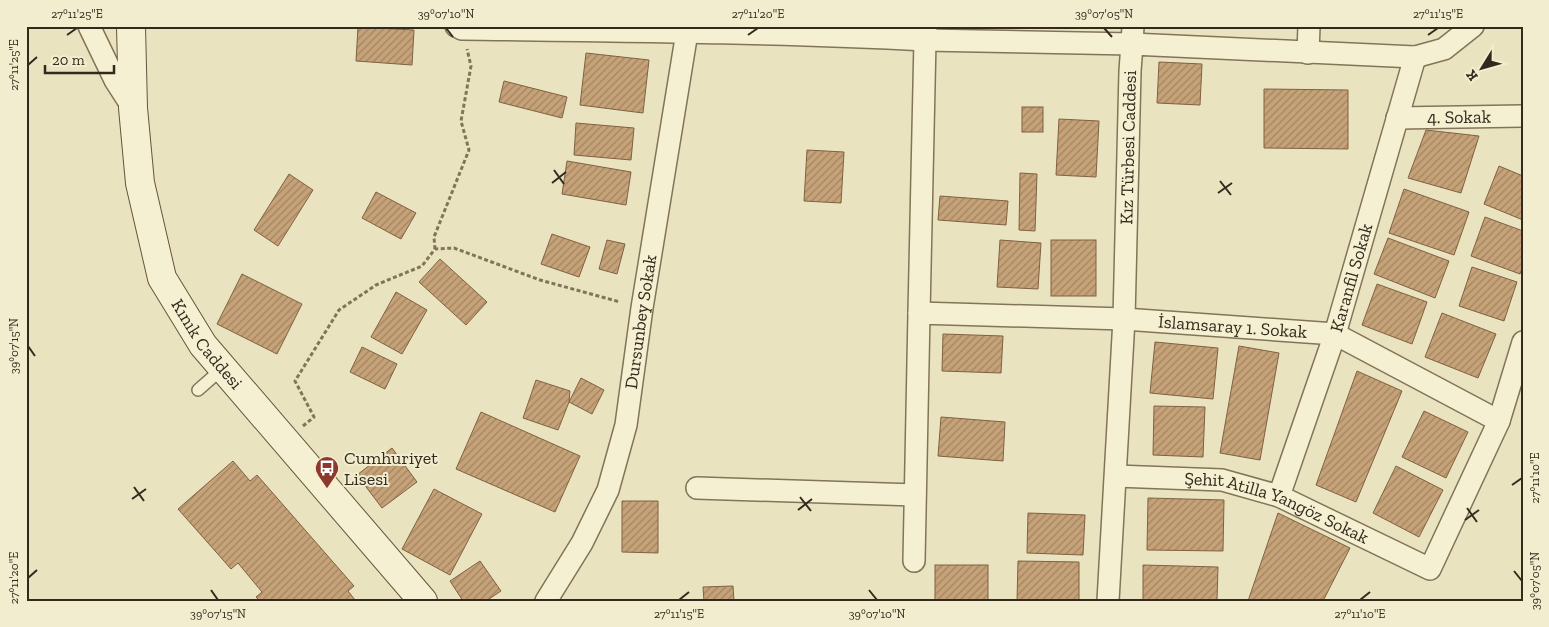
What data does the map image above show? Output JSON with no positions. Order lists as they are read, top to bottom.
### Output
{
  "streets": {
    "main road": ["Kınık Caddesi"],
    "street": [
      "4. Sokak",
      "Kız Türbesi Caddesi",
      "Karanfil Sokak",
      "Dursunbey Sokak",
      "İslamsaray 1. Sokak",
      "Şehit Atilla Yangöz Sokak"
    ]
  },
  "crossings": [
    ["4. Sokak", "Karanfil Sokak"],
    ["Kız Türbesi Caddesi", "Karanfil Sokak"],
    ["Kız Türbesi Caddesi", "İslamsaray 1. Sokak"],
    ["Kız Türbesi Caddesi", "Şehit Atilla Yangöz Sokak"],
    ["Karanfil Sokak", "İslamsaray 1. Sokak"],
    ["Karanfil Sokak", "Şehit Atilla Yangöz Sokak"],
    ["İslamsaray 1. Sokak", "Şehit Atilla Yangöz Sokak"]
  ],
  "places": {
    "bus stop": ["Cumhuriyet Lisesi"]
  },
  "scale_bar": "20 m",
  "north": "bottom left",
  "coordinates": [
    "27°11'25\"E",
    "39°07'10\"N",
    "27°11'20\"E",
    "39°07'05\"N",
    "27°11'15\"E",
    "39°07'15\"N",
    "27°11'10\"E"
  ]
}
